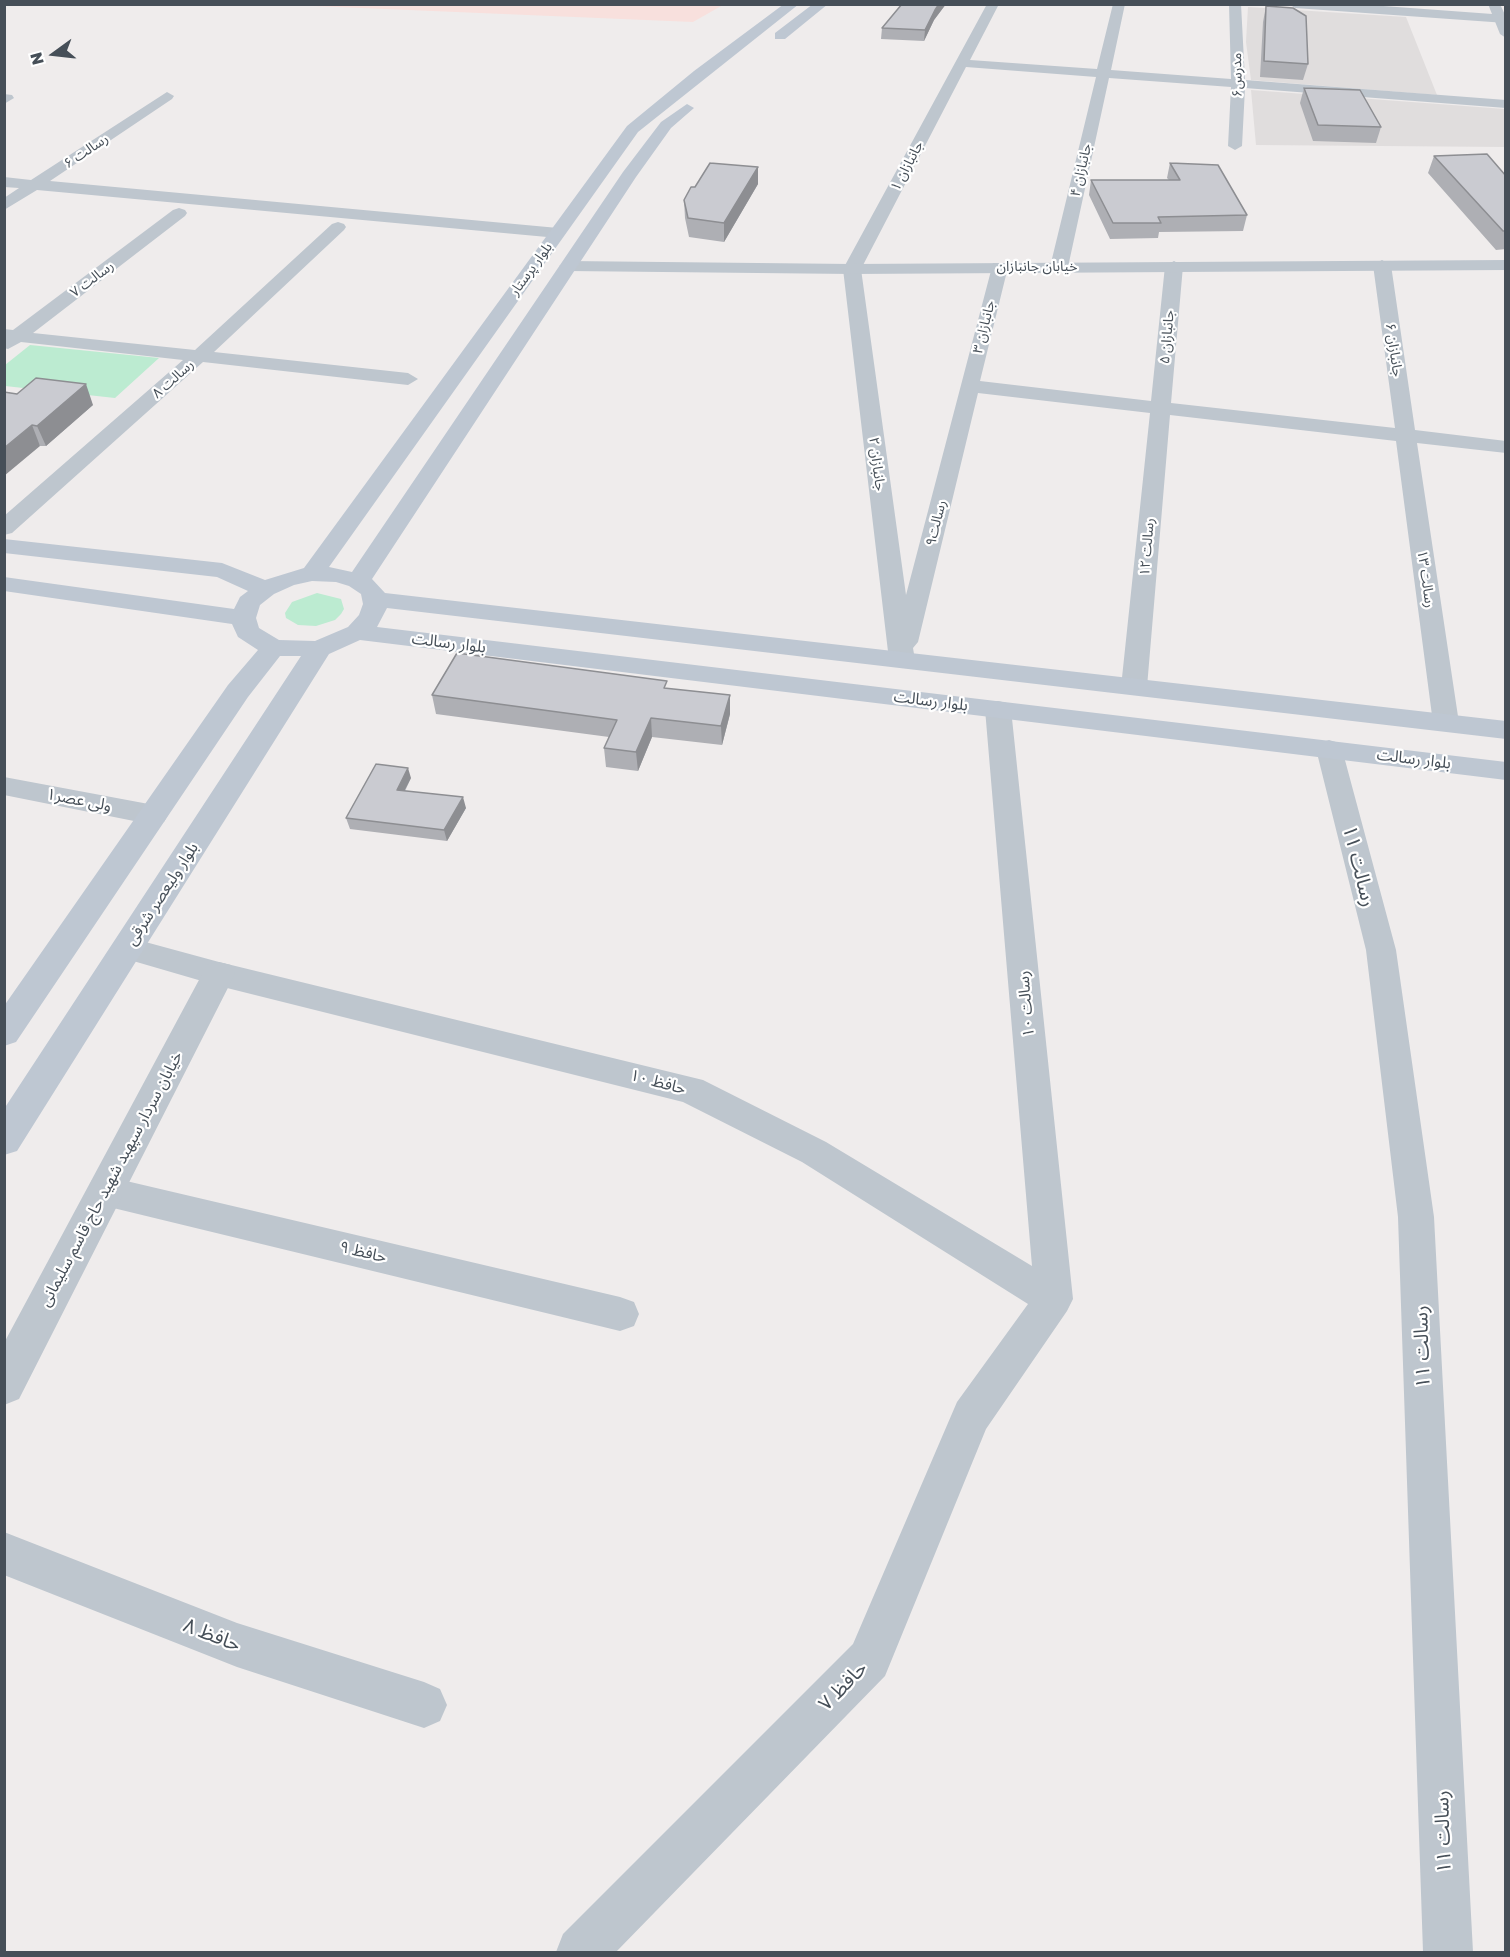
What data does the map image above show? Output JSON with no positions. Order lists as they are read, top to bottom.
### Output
{
  "streets": {
    "main road": ["بلوار پرستار", "بلوار رسالت", "بلوار ولیعصر شرقی"],
    "street": [
      "مدرس۶",
      "رسالت ۶",
      "جانبازان ۱",
      "جانبازان ۴",
      "خیابان جانبازان",
      "رسالت ۷",
      "جانبازان ۳",
      "جانبازان ۵",
      "جانبازان ۶",
      "رسالت ۸",
      "جانبازان ۲",
      "رسالت۹",
      "رسالت ۱۲",
      "رسالت ۱۳",
      "ولی عصر۱",
      "رسالت ۱۱",
      "رسالت ۱۰",
      "حافظ ۱۰",
      "خیابان سردار سپهبد شهید حاج قاسم سلیمانی",
      "حافظ ۹",
      "حافظ ۸",
      "حافظ ۷"
    ]
  },
  "crossings": [
    ["جانبازان ۱", "خیابان جانبازان"],
    ["جانبازان ۱", "جانبازان ۲"],
    ["جانبازان ۴", "خیابان جانبازان"],
    ["خیابان جانبازان", "بلوار پرستار"],
    ["خیابان جانبازان", "جانبازان ۳"],
    ["خیابان جانبازان", "جانبازان ۵"],
    ["خیابان جانبازان", "جانبازان ۶"],
    ["خیابان جانبازان", "جانبازان ۲"],
    ["بلوار پرستار", "بلوار رسالت"],
    ["بلوار پرستار", "بلوار ولیعصر شرقی"],
    ["جانبازان ۳", "رسالت۹"],
    ["جانبازان ۵", "رسالت ۱۲"],
    ["جانبازان ۶", "رسالت ۱۳"],
    ["جانبازان ۲", "رسالت۹"],
    ["بلوار رسالت", "رسالت ۱۱"],
    ["بلوار رسالت", "بلوار ولیعصر شرقی"],
    ["بلوار رسالت", "رسالت ۱۰"],
    ["بلوار ولیعصر شرقی", "حافظ ۱۰"],
    ["رسالت ۱۰", "حافظ ۱۰"],
    ["رسالت ۱۰", "حافظ ۷"],
    ["حافظ ۱۰", "خیابان سردار سپهبد شهید حاج قاسم سلیمانی"],
    ["حافظ ۱۰", "حافظ ۷"],
    ["خیابان سردار سپهبد شهید حاج قاسم سلیمانی", "حافظ ۹"]
  ],
  "north": "left"
}
